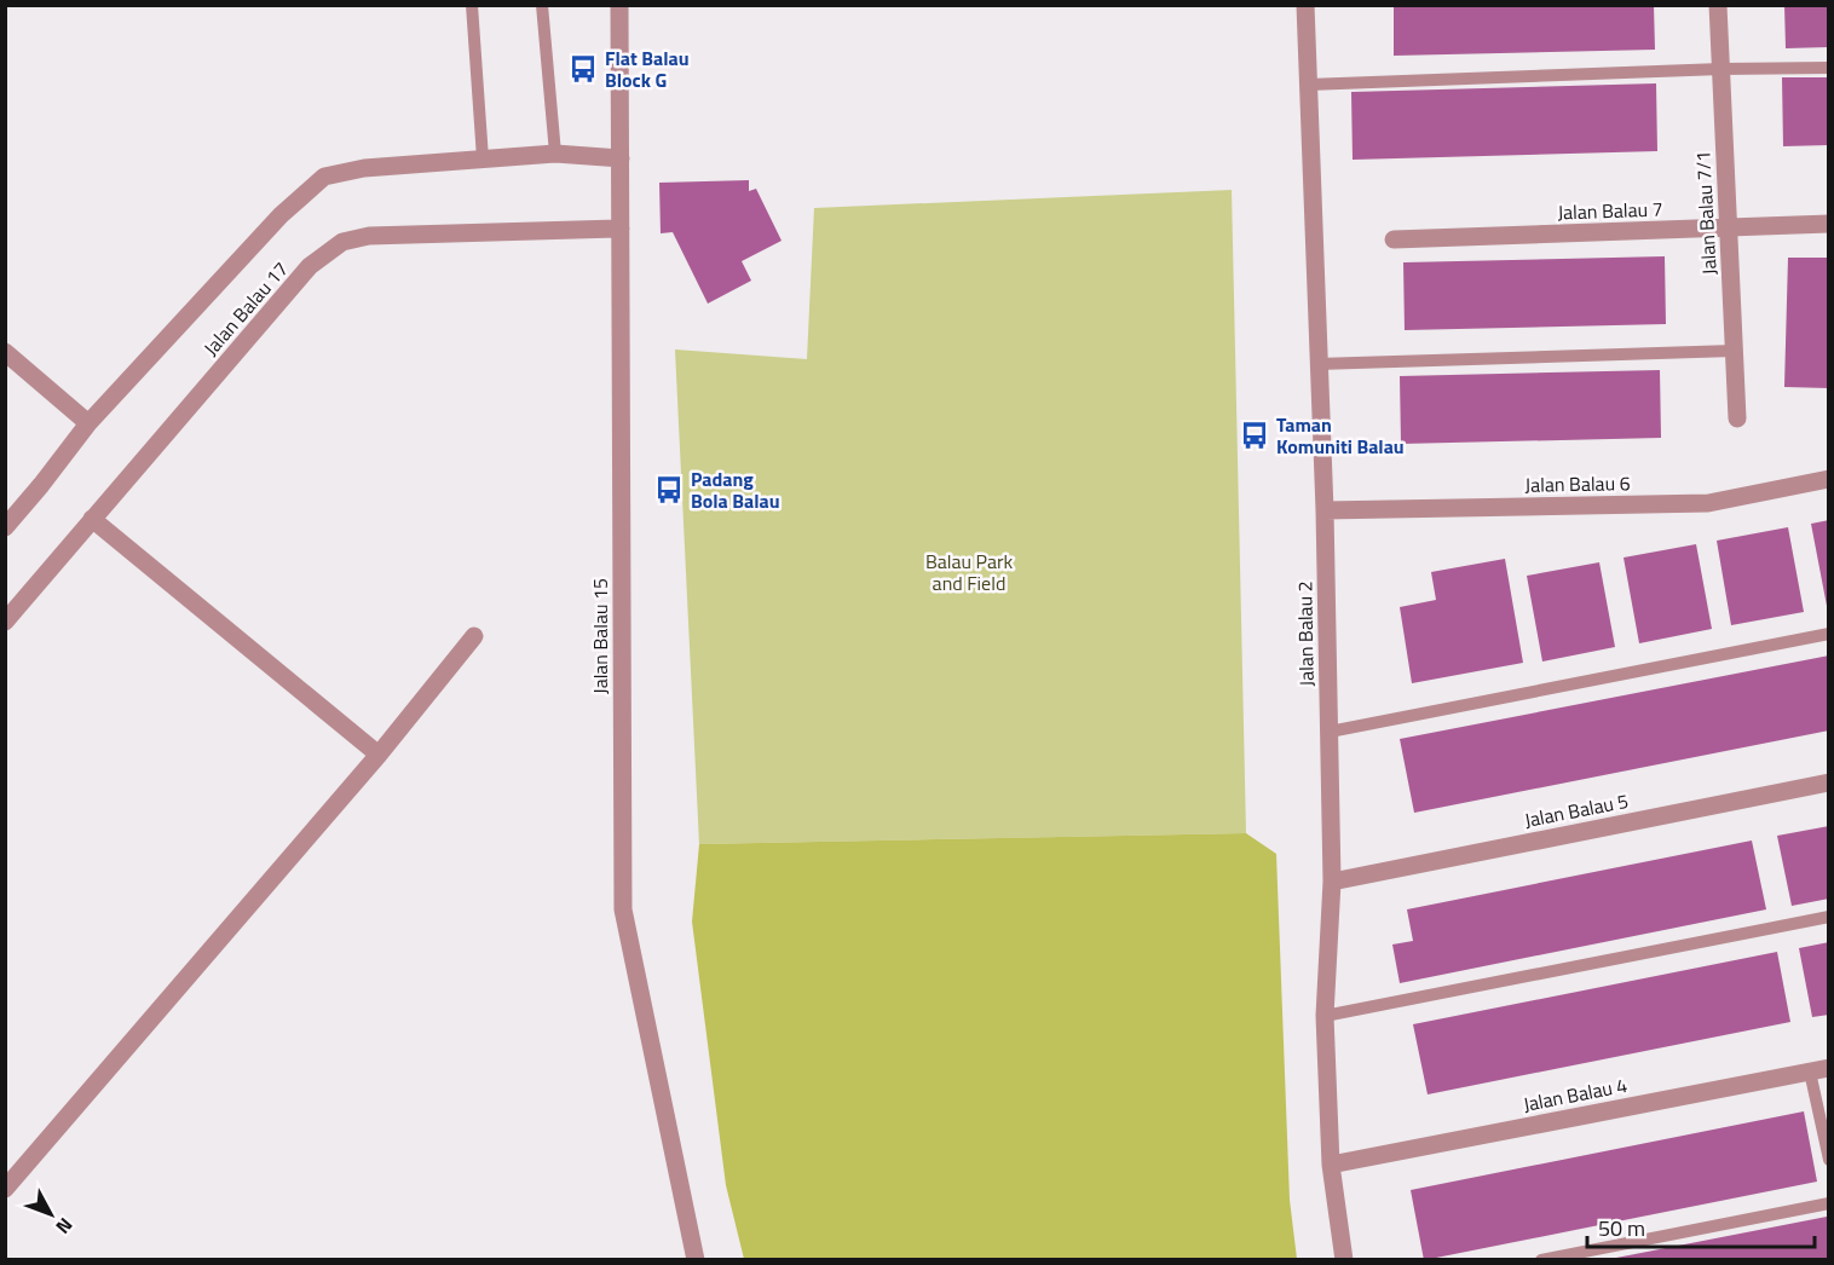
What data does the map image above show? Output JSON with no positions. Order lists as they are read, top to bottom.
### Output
{
  "streets": {
    "street": [
      "Jalan Balau 7",
      "Jalan Balau 7/1",
      "Jalan Balau 17",
      "Jalan Balau 6",
      "Jalan Balau 2",
      "Jalan Balau 15",
      "Jalan Balau 5",
      "Jalan Balau 4"
    ]
  },
  "crossings": [
    ["Jalan Balau 7", "Jalan Balau 7/1"],
    ["Jalan Balau 17", "Jalan Balau 15"],
    ["Jalan Balau 6", "Jalan Balau 2"],
    ["Jalan Balau 2", "Jalan Balau 5"],
    ["Jalan Balau 2", "Jalan Balau 4"]
  ],
  "parks": ["Balau Park and Field"],
  "places": {
    "bus stop": ["Flat Balau Block G", "Taman Komuniti Balau", "Padang Bola Balau"]
  },
  "scale_bar": "50 m",
  "north": "bottom right"
}
